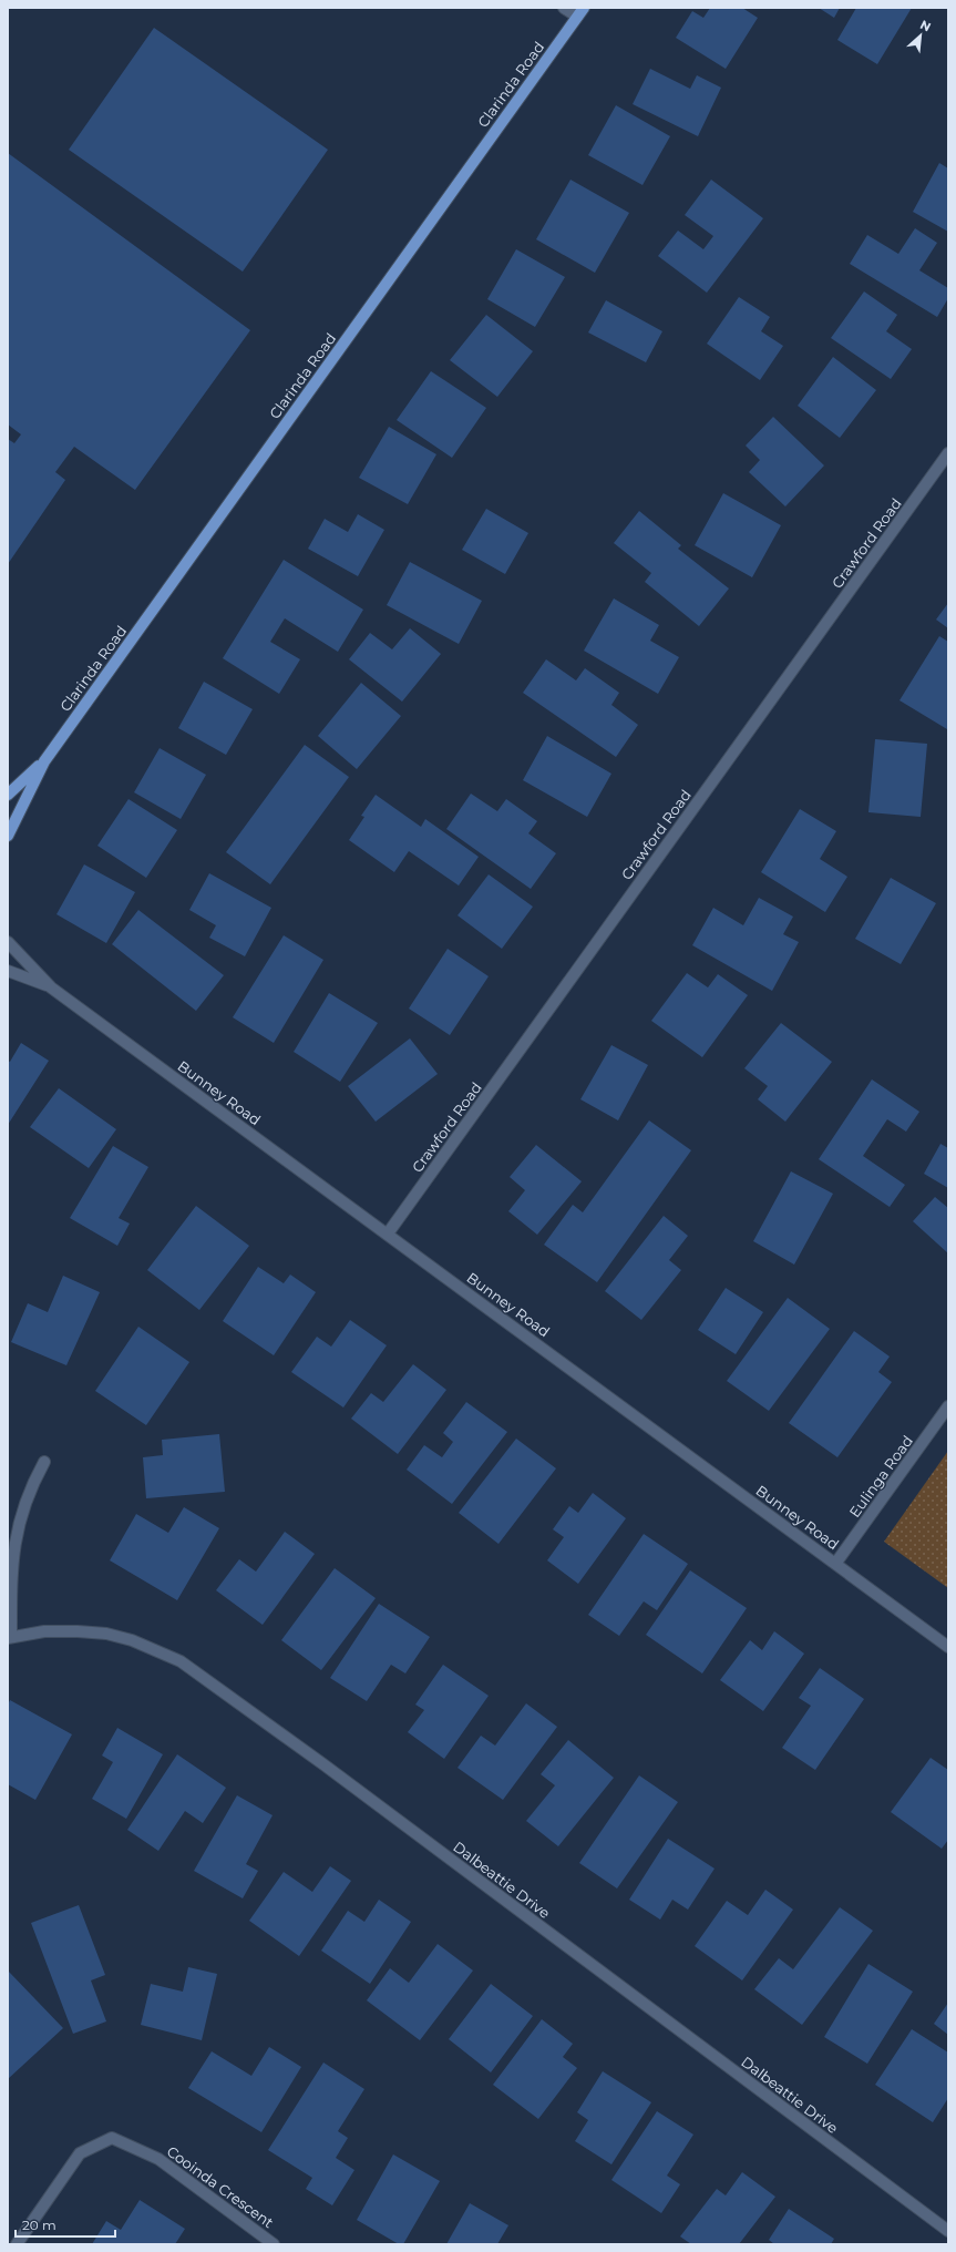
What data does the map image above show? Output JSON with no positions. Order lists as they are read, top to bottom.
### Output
{
  "streets": {
    "main road": ["Clarinda Road"],
    "street": [
      "Crawford Road",
      "Bunney Road",
      "Eulinga Road",
      "Dalbeattie Drive",
      "Cooinda Crescent"
    ]
  },
  "crossings": [
    ["Crawford Road", "Bunney Road"],
    ["Bunney Road", "Eulinga Road"]
  ],
  "scale_bar": "20 m",
  "north": "top right"
}
